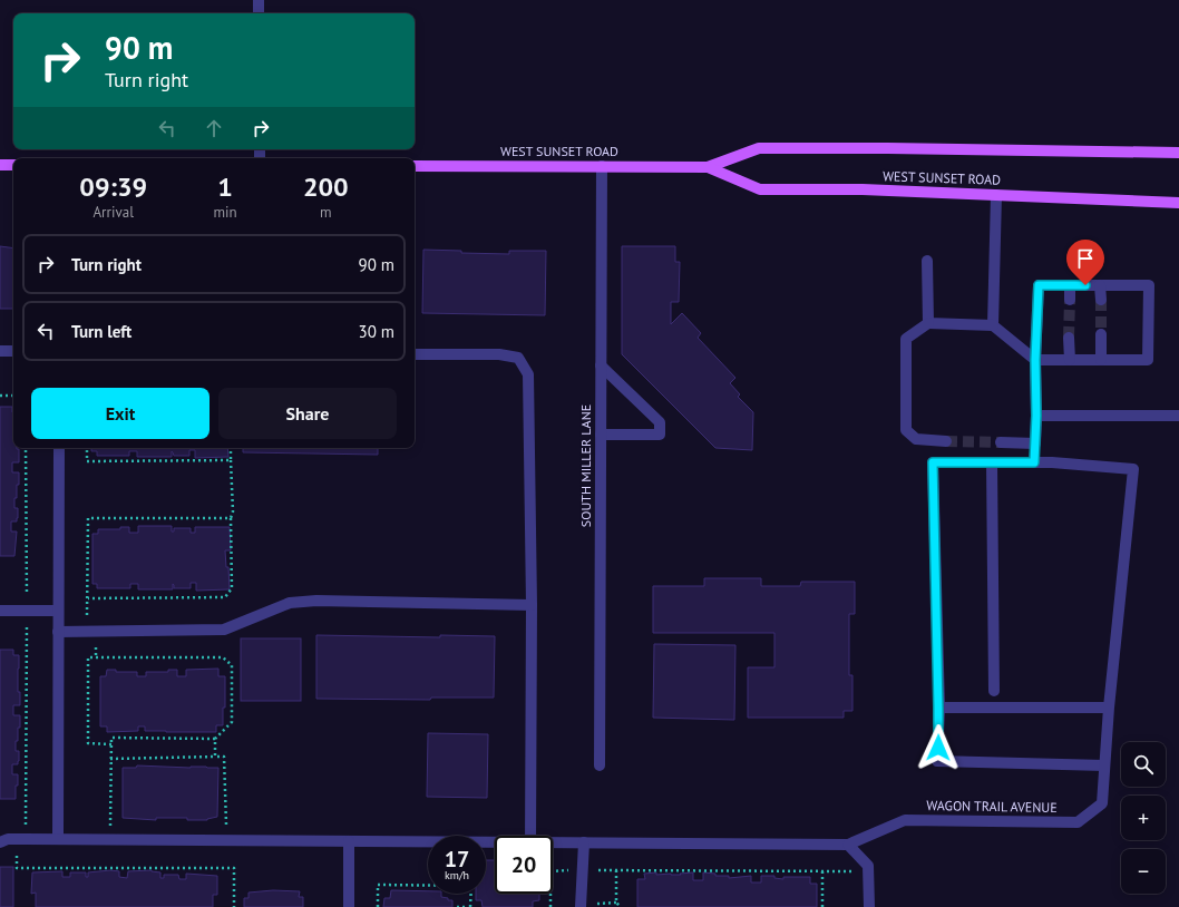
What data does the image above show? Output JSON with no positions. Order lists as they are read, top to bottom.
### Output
{
  "streets": {
    "main road": ["WEST SUNSET ROAD"],
    "street": ["SOUTH MILLER LANE", "WAGON TRAIL AVENUE"]
  },
  "crossings": [
    ["WEST SUNSET ROAD", "SOUTH MILLER LANE"]
  ],
  "page": {
    "turn": ["90 m", "Turn right"],
    "eta": [
      "09:39",
      "Arrival",
      "1",
      "min",
      "200",
      "m"
    ],
    "list": [
      {
        "name": "Turn right",
        "value": "90 m"
      },
      {
        "name": "Turn left",
        "value": "30 m"
      }
    ],
    "buttons": ["Exit", "Share"],
    "map_buttons": ["+", "−"],
    "speed": "17 km/h",
    "limit": "20"
  }
}
